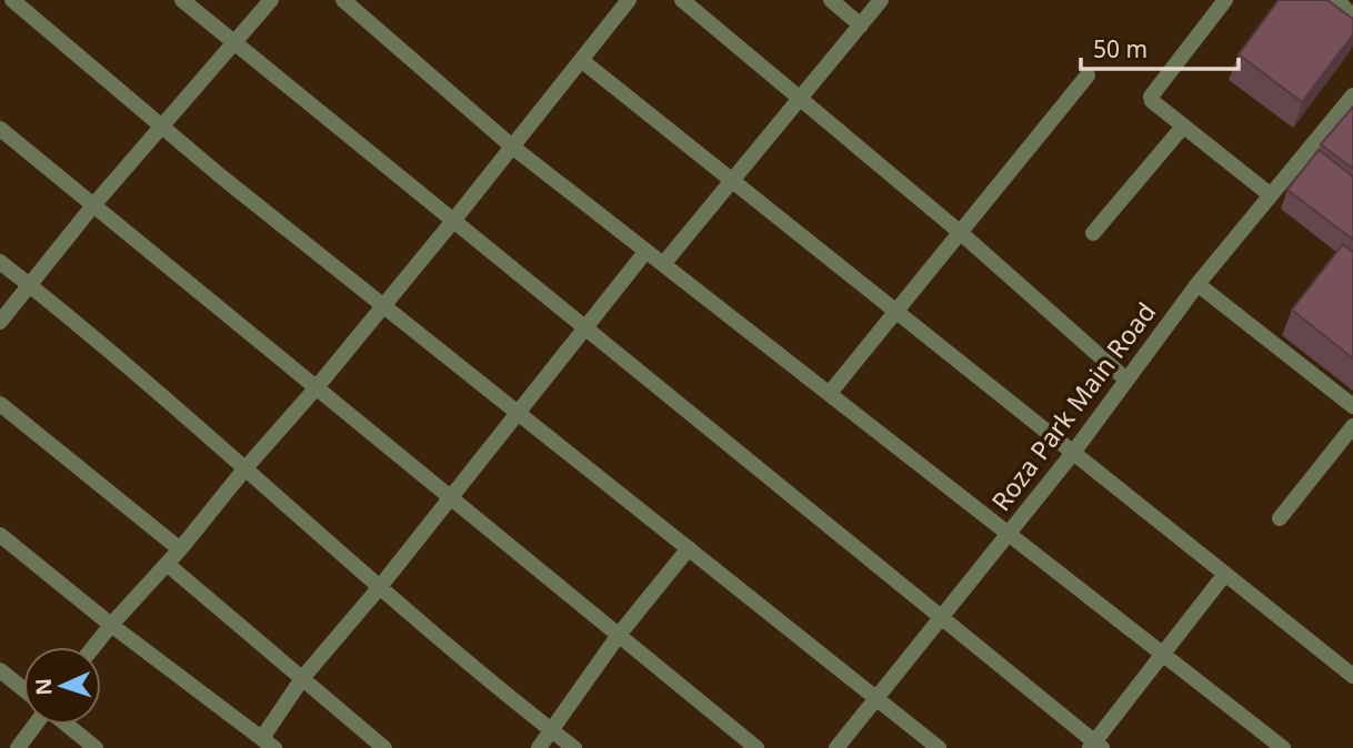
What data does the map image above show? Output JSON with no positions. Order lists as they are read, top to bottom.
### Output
{
  "streets": {
    "street": ["Roza Park Main Road"]
  },
  "scale_bar": "50 m",
  "north": "left"
}
